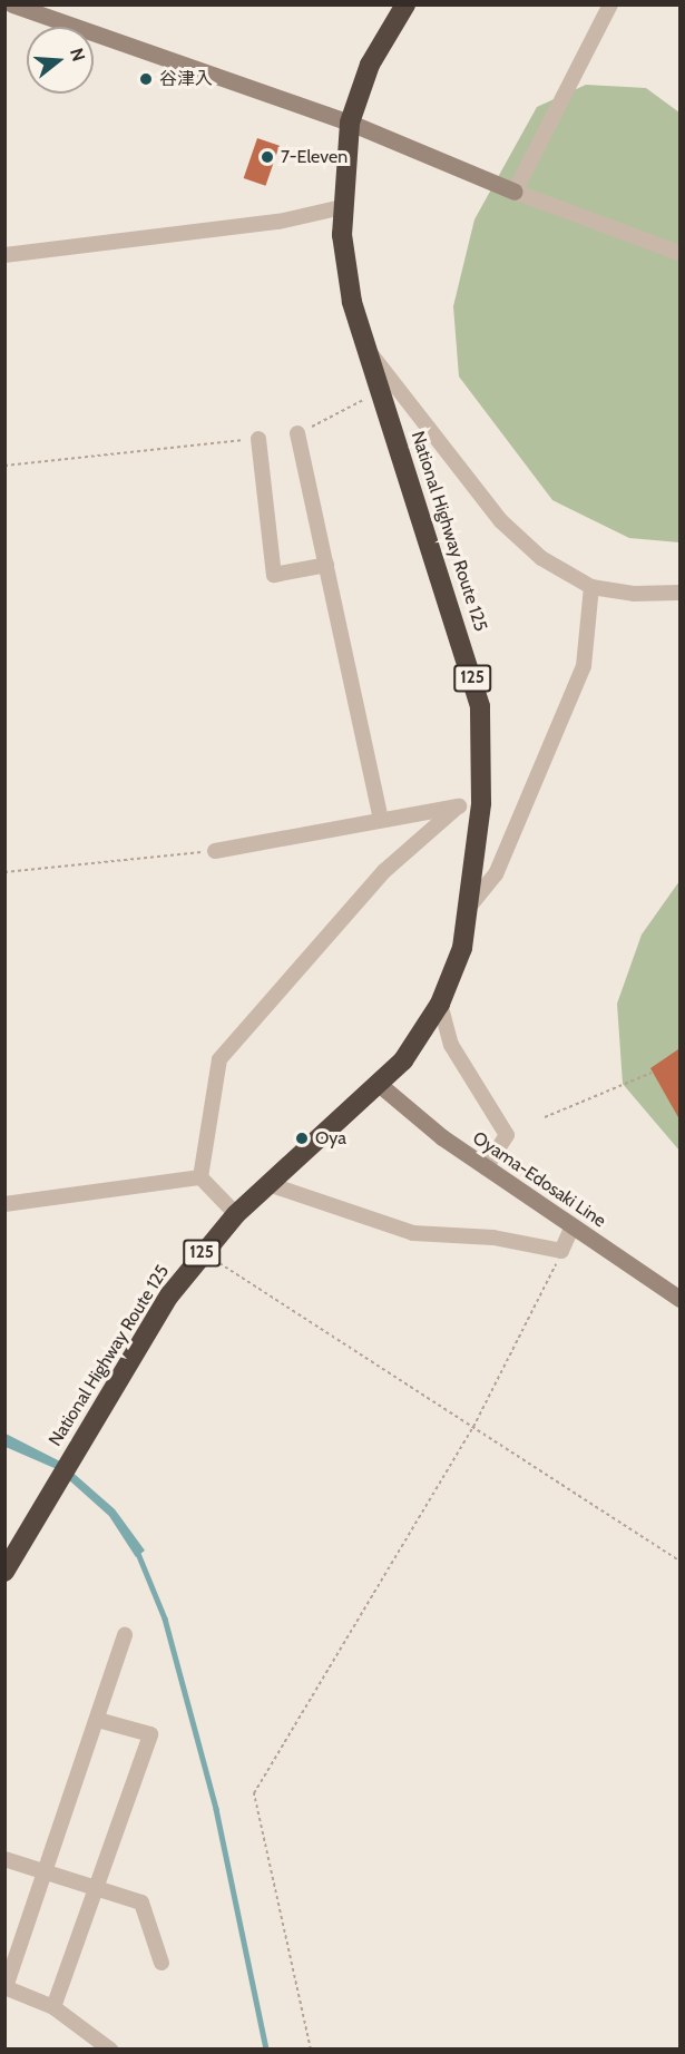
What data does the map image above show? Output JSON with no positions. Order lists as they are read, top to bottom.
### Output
{
  "streets": {
    "highway": ["National Highway Route 125", "125"],
    "street": ["Oyama-Edosaki Line"]
  },
  "crossings": [
    ["National Highway Route 125", "Oyama-Edosaki Line"]
  ],
  "places": ["谷津入", "7-Eleven", "Oya"],
  "north": "right"
}
